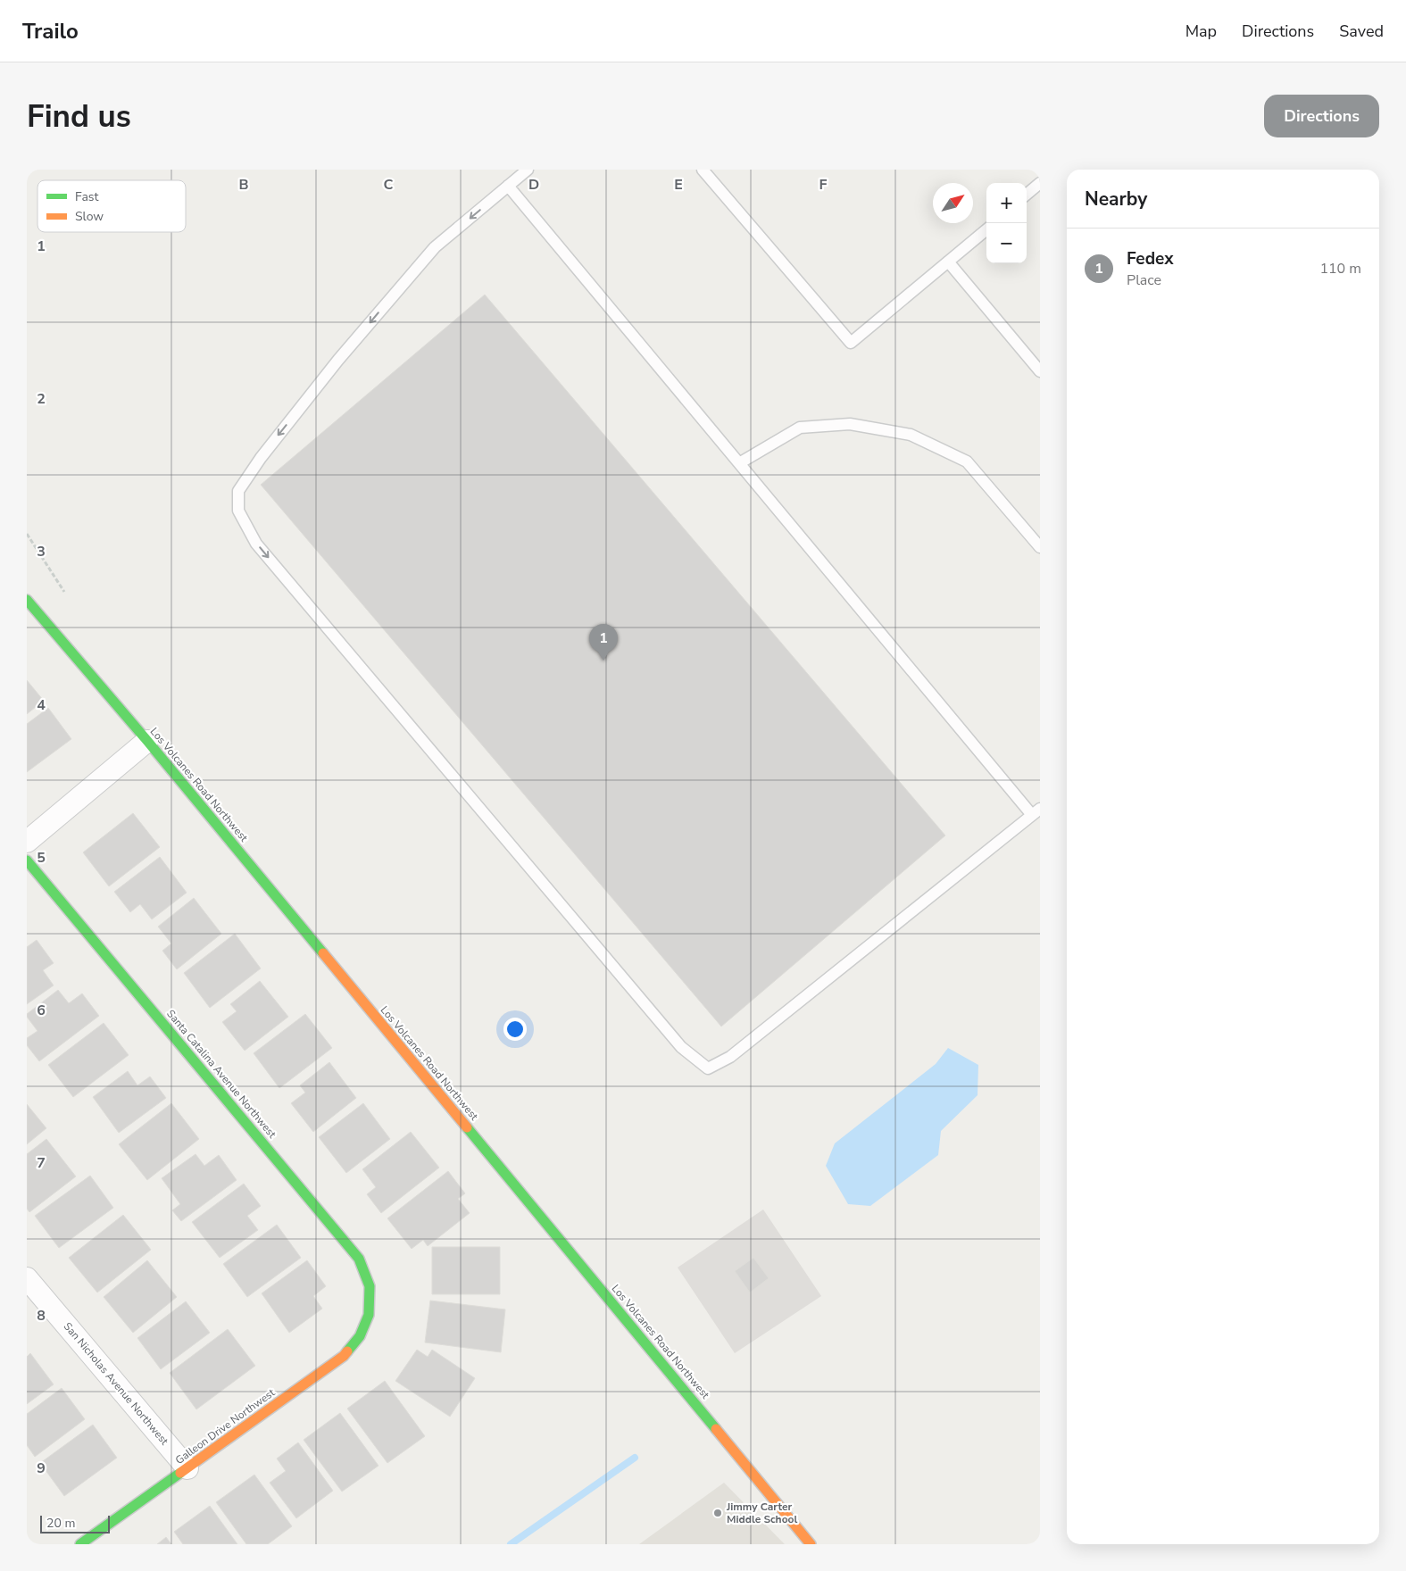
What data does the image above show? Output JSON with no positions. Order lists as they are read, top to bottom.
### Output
{
  "streets": {
    "street": [
      "Los Volcanes Road Northwest",
      "Santa Catalina Avenue Northwest",
      "San Nicholas Avenue Northwest",
      "Galleon Drive Northwest"
    ]
  },
  "crossings": [
    ["Santa Catalina Avenue Northwest", "Galleon Drive Northwest"],
    ["San Nicholas Avenue Northwest", "Galleon Drive Northwest"]
  ],
  "places": ["Jimmy Carter Middle School"],
  "legend": ["Fast", "Slow"],
  "scale_bar": "20 m",
  "north": "top right",
  "page": {
    "header": "Trailo",
    "nav": ["Map", "Directions", "Saved"],
    "buttons": "Directions",
    "title": "Find us",
    "heading": "Nearby",
    "map_buttons": ["+", "−"],
    "list": [
      {
        "mark": "1",
        "name": "Fedex",
        "note": "Place",
        "value": "110 m"
      }
    ],
    "pins": "1",
    "scale": "20 m"
  },
  "grid": {
    "columns": [
      "B",
      "C",
      "D",
      "E",
      "F"
    ],
    "rows": [
      "1",
      "2",
      "3",
      "4",
      "5",
      "6",
      "7",
      "8",
      "9"
    ]
  }
}
